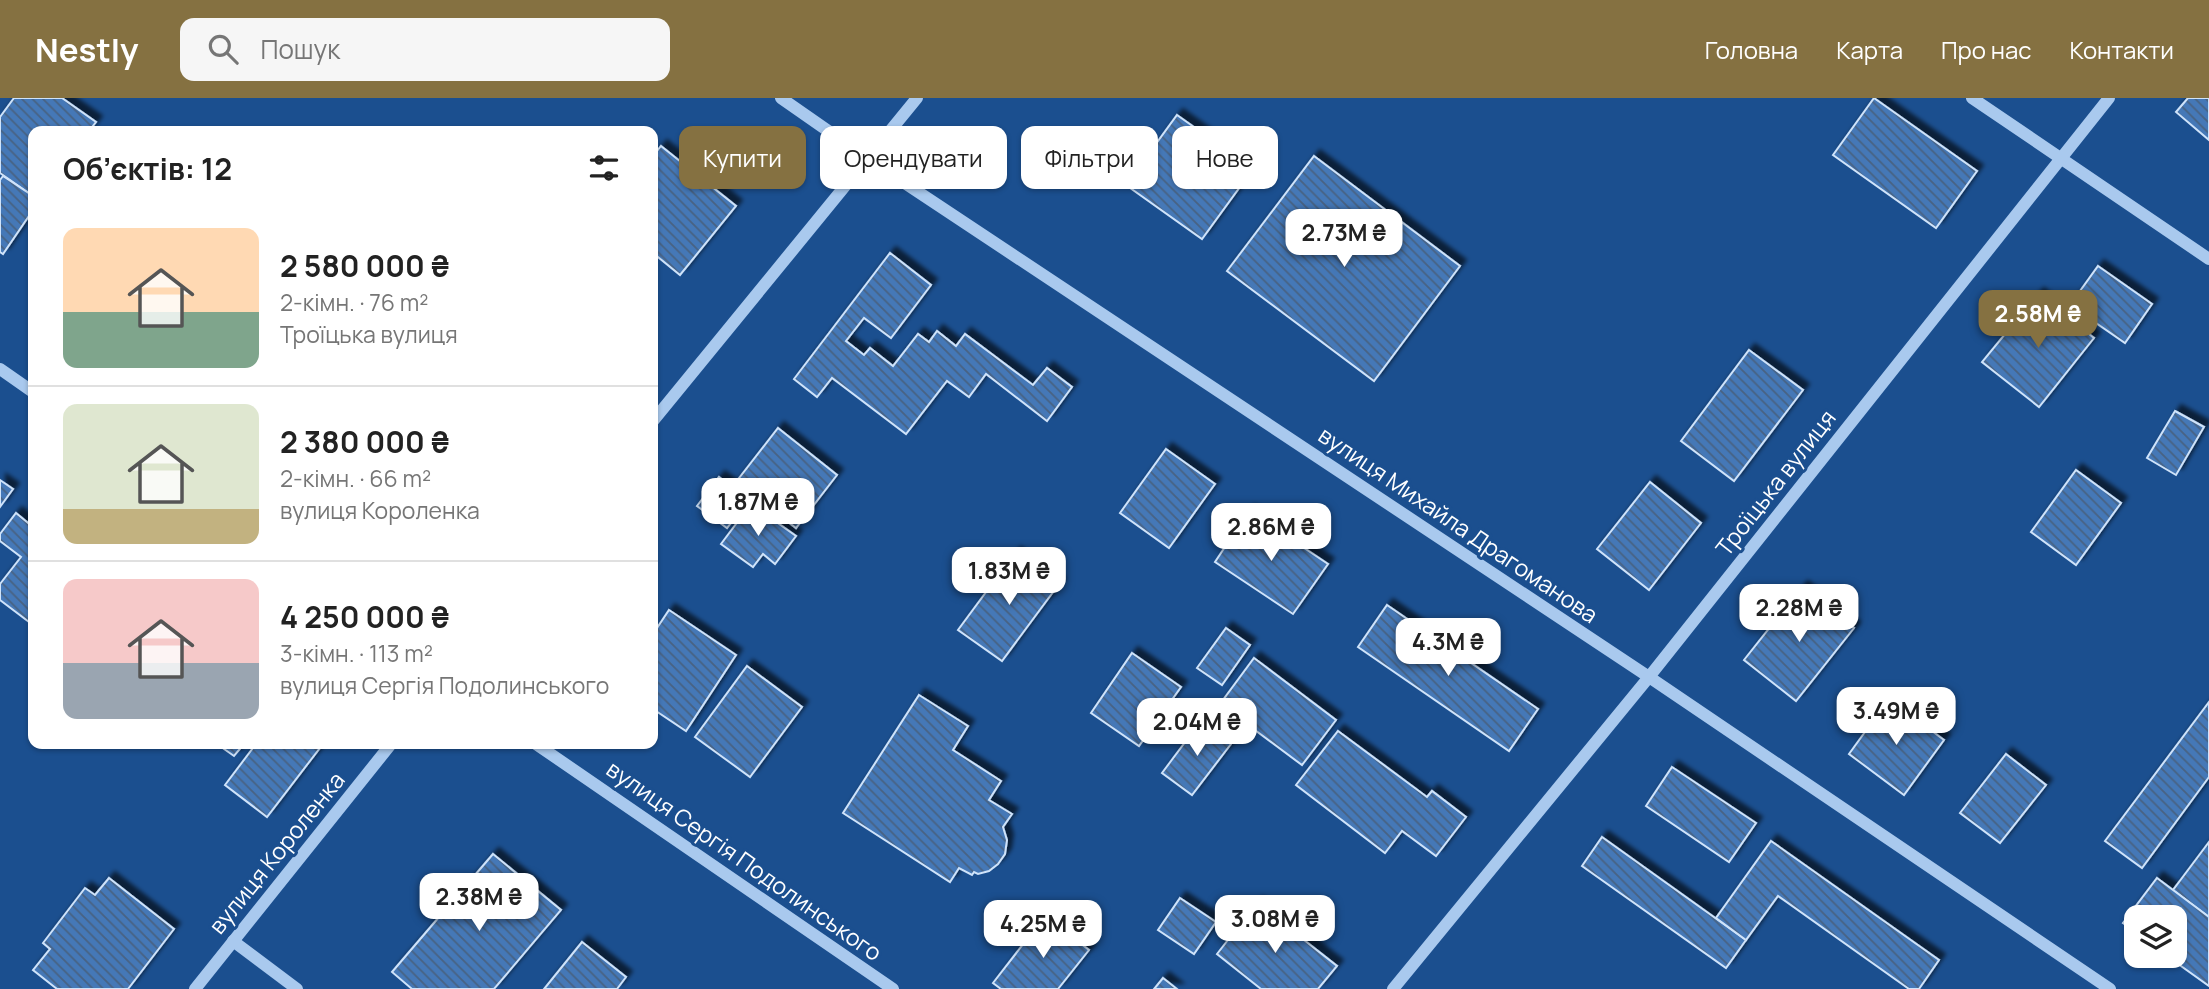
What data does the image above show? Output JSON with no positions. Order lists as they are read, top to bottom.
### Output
{
  "streets": {
    "street": [
      "Троїцька вулиця",
      "вулиця Михайла Драгоманова",
      "вулиця Короленка",
      "вулиця Сергія Подолинського"
    ]
  },
  "crossings": [
    ["Троїцька вулиця", "вулиця Михайла Драгоманова"]
  ],
  "page": {
    "header": "Nestly",
    "search": "Пошук",
    "nav": [
      "Головна",
      "Карта",
      "Про нас",
      "Контакти"
    ],
    "chip": [
      "Купити",
      "Орендувати",
      "Фільтри",
      "Нове"
    ],
    "heading": "Об’єктів: 12",
    "price": [
      "2.73M ₴",
      "2.58M ₴",
      "1.87M ₴",
      "2.86M ₴",
      "1.83M ₴",
      "2.28M ₴",
      "4.3M ₴",
      "3.49M ₴",
      "2.04M ₴",
      "2.38M ₴",
      "3.08M ₴",
      "4.25M ₴"
    ],
    "list": [
      {
        "name": "2 580 000 ₴",
        "note": "2-кімн. · 76 m² · Троїцька вулиця"
      },
      {
        "name": "2 380 000 ₴",
        "note": "2-кімн. · 66 m² · вулиця Короленка"
      },
      {
        "name": "4 250 000 ₴",
        "note": "3-кімн. · 113 m² · вулиця Сергія Подолинського"
      }
    ]
  }
}
